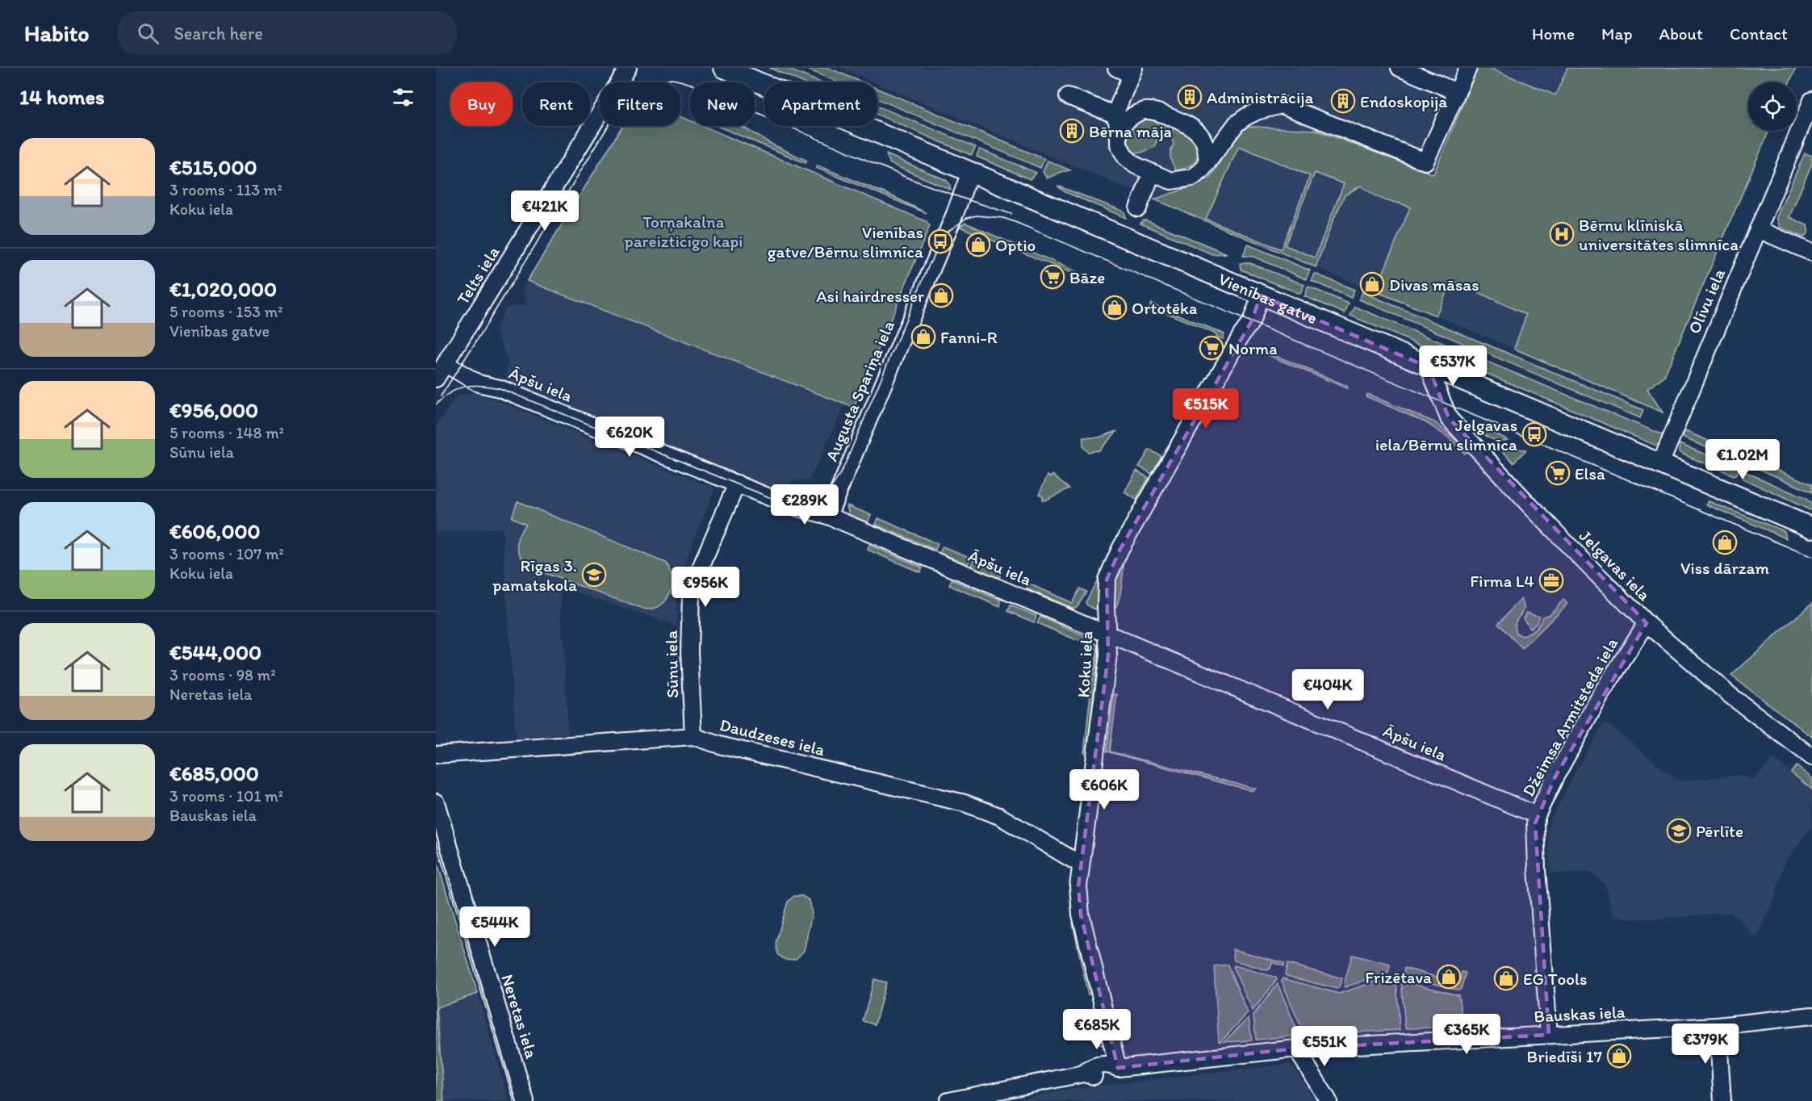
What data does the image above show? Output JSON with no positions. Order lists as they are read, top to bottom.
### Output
{
  "streets": {
    "main road": ["Vienības gatve"],
    "street": [
      "Telts iela",
      "Olīvu iela",
      "Āpšu iela",
      "Augusta Spariņa iela",
      "Jelgavas iela",
      "Sūnu iela",
      "Koku iela",
      "Džeimsa Armitsteda iela",
      "Daudzeses iela",
      "Bauskas iela",
      "Neretas iela"
    ]
  },
  "crossings": [
    ["Telts iela", "Āpšu iela"],
    ["Vienības gatve", "Olīvu iela"],
    ["Vienības gatve", "Augusta Spariņa iela"],
    ["Vienības gatve", "Jelgavas iela"],
    ["Vienības gatve", "Koku iela"],
    ["Āpšu iela", "Augusta Spariņa iela"],
    ["Āpšu iela", "Sūnu iela"],
    ["Āpšu iela", "Koku iela"],
    ["Āpšu iela", "Džeimsa Armitsteda iela"],
    ["Jelgavas iela", "Džeimsa Armitsteda iela"],
    ["Sūnu iela", "Daudzeses iela"],
    ["Koku iela", "Daudzeses iela"],
    ["Koku iela", "Bauskas iela"],
    ["Džeimsa Armitsteda iela", "Bauskas iela"]
  ],
  "parks": ["Torņakalna pareizticīgo kapi"],
  "places": {
    "building": ["Administrācija", "Endoskopija", "Bērna māja"],
    "hospital": ["Bērnu klīniskā universitātes slimnīca"],
    "bus stop": ["Vienības gatve/Bērnu slimnīca", "Jelgavas iela/Bērnu slimnīca"],
    "shop": [
      "Optio",
      "Divas māsas",
      "Asi hairdresser",
      "Ortotēka",
      "Fanni-R",
      "Viss dārzam",
      "Frizētava",
      "EG Tools",
      "Briedīši 17"
    ],
    "supermarket": ["Bāze", "Norma", "Elsa"],
    "school or university": ["Rīgas 3. pamatskola", "Pērlīte"],
    "office": ["Firma L4"]
  },
  "page": {
    "header": "Habito",
    "search": "Search here",
    "nav": [
      "Home",
      "Map",
      "About",
      "Contact"
    ],
    "heading": "14 homes",
    "chip": [
      "Buy",
      "Rent",
      "Filters",
      "New",
      "Apartment"
    ],
    "list": [
      {
        "name": "€515,000",
        "note": "3 rooms · 113 m² · Koku iela"
      },
      {
        "name": "€1,020,000",
        "note": "5 rooms · 153 m² · Vienības gatve"
      },
      {
        "name": "€956,000",
        "note": "5 rooms · 148 m² · Sūnu iela"
      },
      {
        "name": "€606,000",
        "note": "3 rooms · 107 m² · Koku iela"
      },
      {
        "name": "€544,000",
        "note": "3 rooms · 98 m² · Neretas iela"
      },
      {
        "name": "€685,000",
        "note": "3 rooms · 101 m² · Bauskas iela"
      }
    ],
    "price": [
      "€421K",
      "€537K",
      "€515K",
      "€620K",
      "€1.02M",
      "€289K",
      "€956K",
      "€404K",
      "€606K",
      "€544K",
      "€685K",
      "€365K",
      "€379K",
      "€551K"
    ]
  }
}
